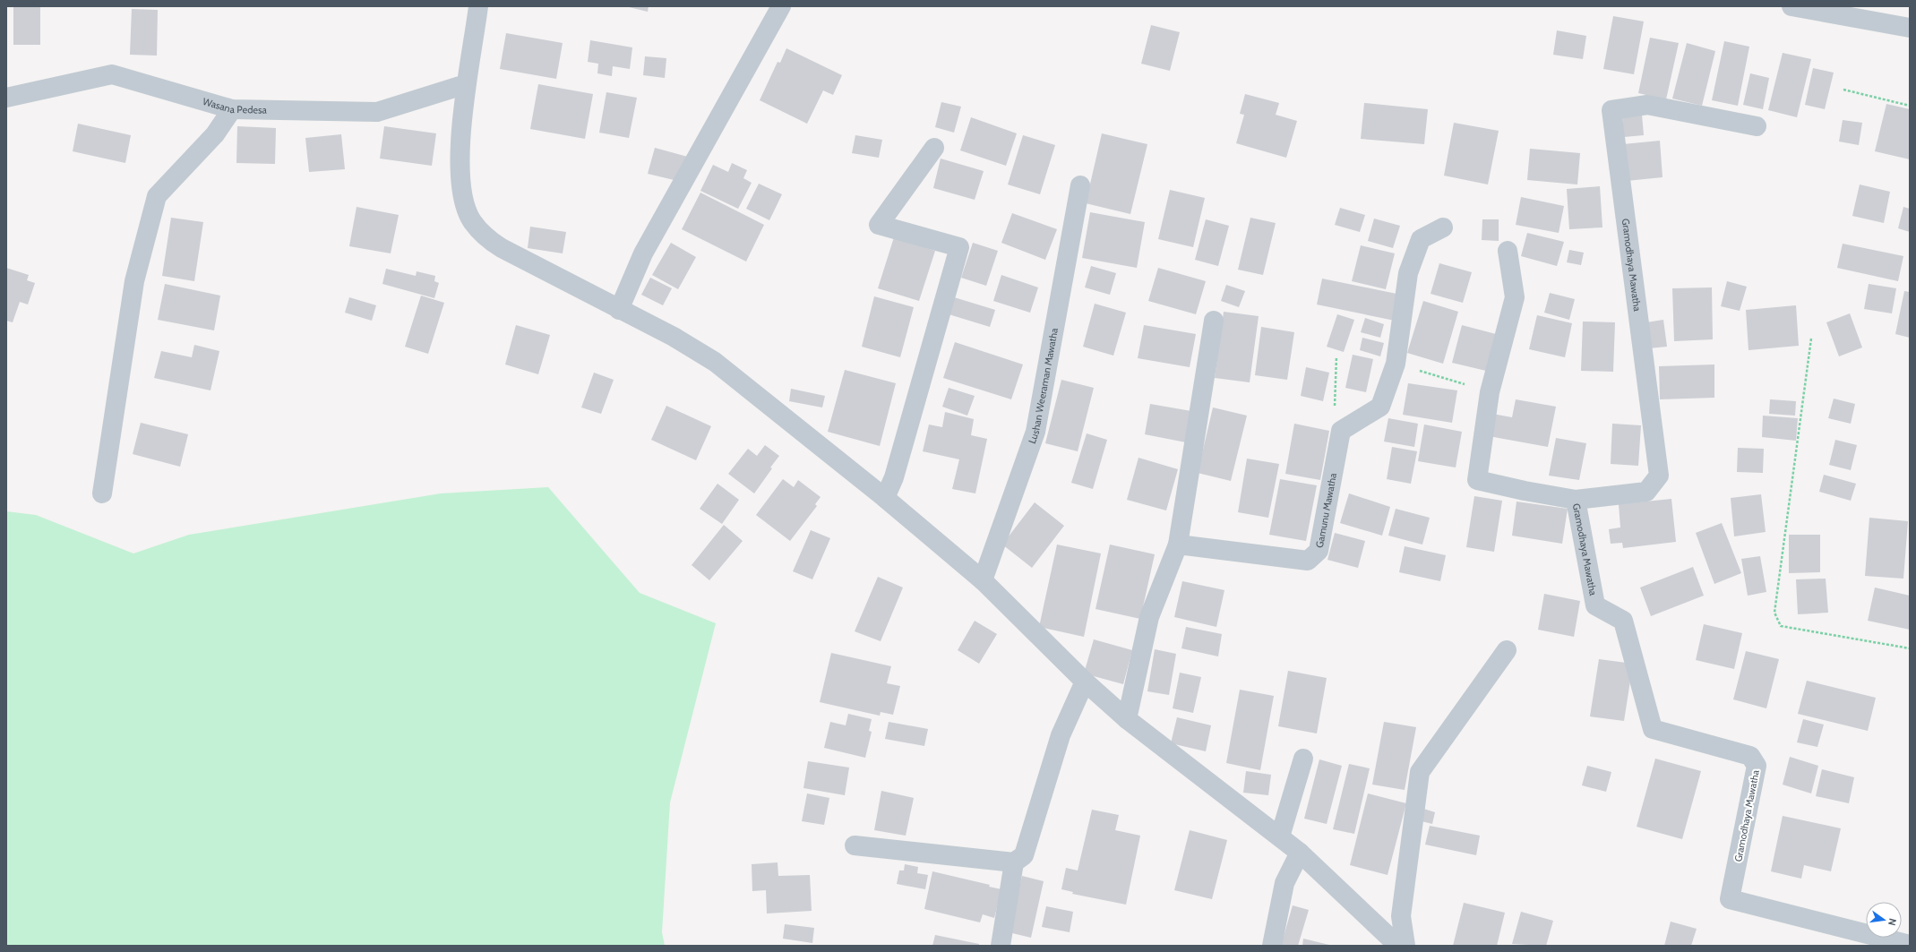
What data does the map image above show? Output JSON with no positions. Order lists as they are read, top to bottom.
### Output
{
  "streets": {
    "street": [
      "Wasana Pedesa",
      "Gramodhaya Mawatha",
      "Lushan Weeraman Mawatha",
      "Gamunu Mawatha"
    ]
  },
  "north": "right"
}
